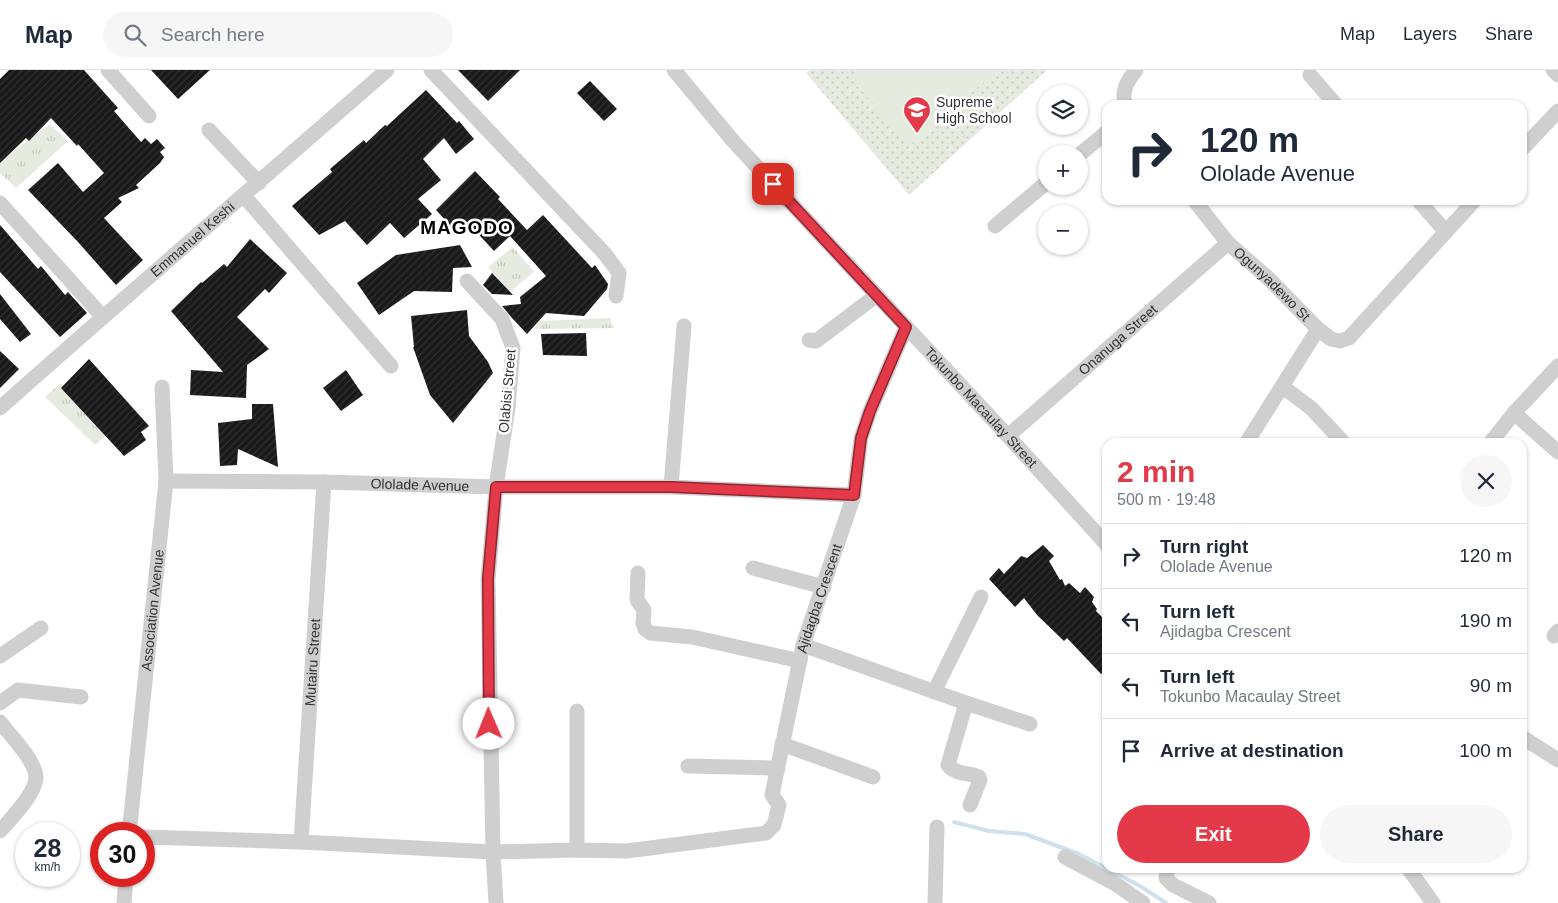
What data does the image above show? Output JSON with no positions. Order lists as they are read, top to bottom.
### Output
{
  "streets": {
    "street": [
      "Emmanuel Keshi",
      "Ogunyadewo St",
      "Onanuga Street",
      "Olabisi Street",
      "Tokunbo Macaulay Street",
      "Ololade Avenue",
      "Ajidagba Crescent",
      "Association Avenue",
      "Mutairu Street"
    ]
  },
  "crossings": [
    ["Ogunyadewo St", "Onanuga Street"],
    ["Onanuga Street", "Tokunbo Macaulay Street"],
    ["Olabisi Street", "Ololade Avenue"],
    ["Tokunbo Macaulay Street", "Ajidagba Crescent"],
    ["Ololade Avenue", "Ajidagba Crescent"],
    ["Ololade Avenue", "Association Avenue"],
    ["Ololade Avenue", "Mutairu Street"]
  ],
  "districts": ["MAGODO"],
  "places": {
    "school or university": ["Supreme High School"]
  },
  "page": {
    "header": "Map",
    "search": "Search here",
    "nav": ["Map", "Layers", "Share"],
    "map_buttons": ["+", "−"],
    "turn": ["120 m", "Ololade Avenue"],
    "heading": ["2 min", "500 m · 19:48"],
    "list": [
      {
        "name": "Turn right",
        "note": "Ololade Avenue",
        "value": "120 m"
      },
      {
        "name": "Turn left",
        "note": "Ajidagba Crescent",
        "value": "190 m"
      },
      {
        "name": "Turn left",
        "note": "Tokunbo Macaulay Street",
        "value": "90 m"
      },
      {
        "name": "Arrive at destination",
        "value": "100 m"
      }
    ],
    "buttons": ["Exit", "Share"],
    "speed": "28 km/h",
    "limit": "30"
  }
}
